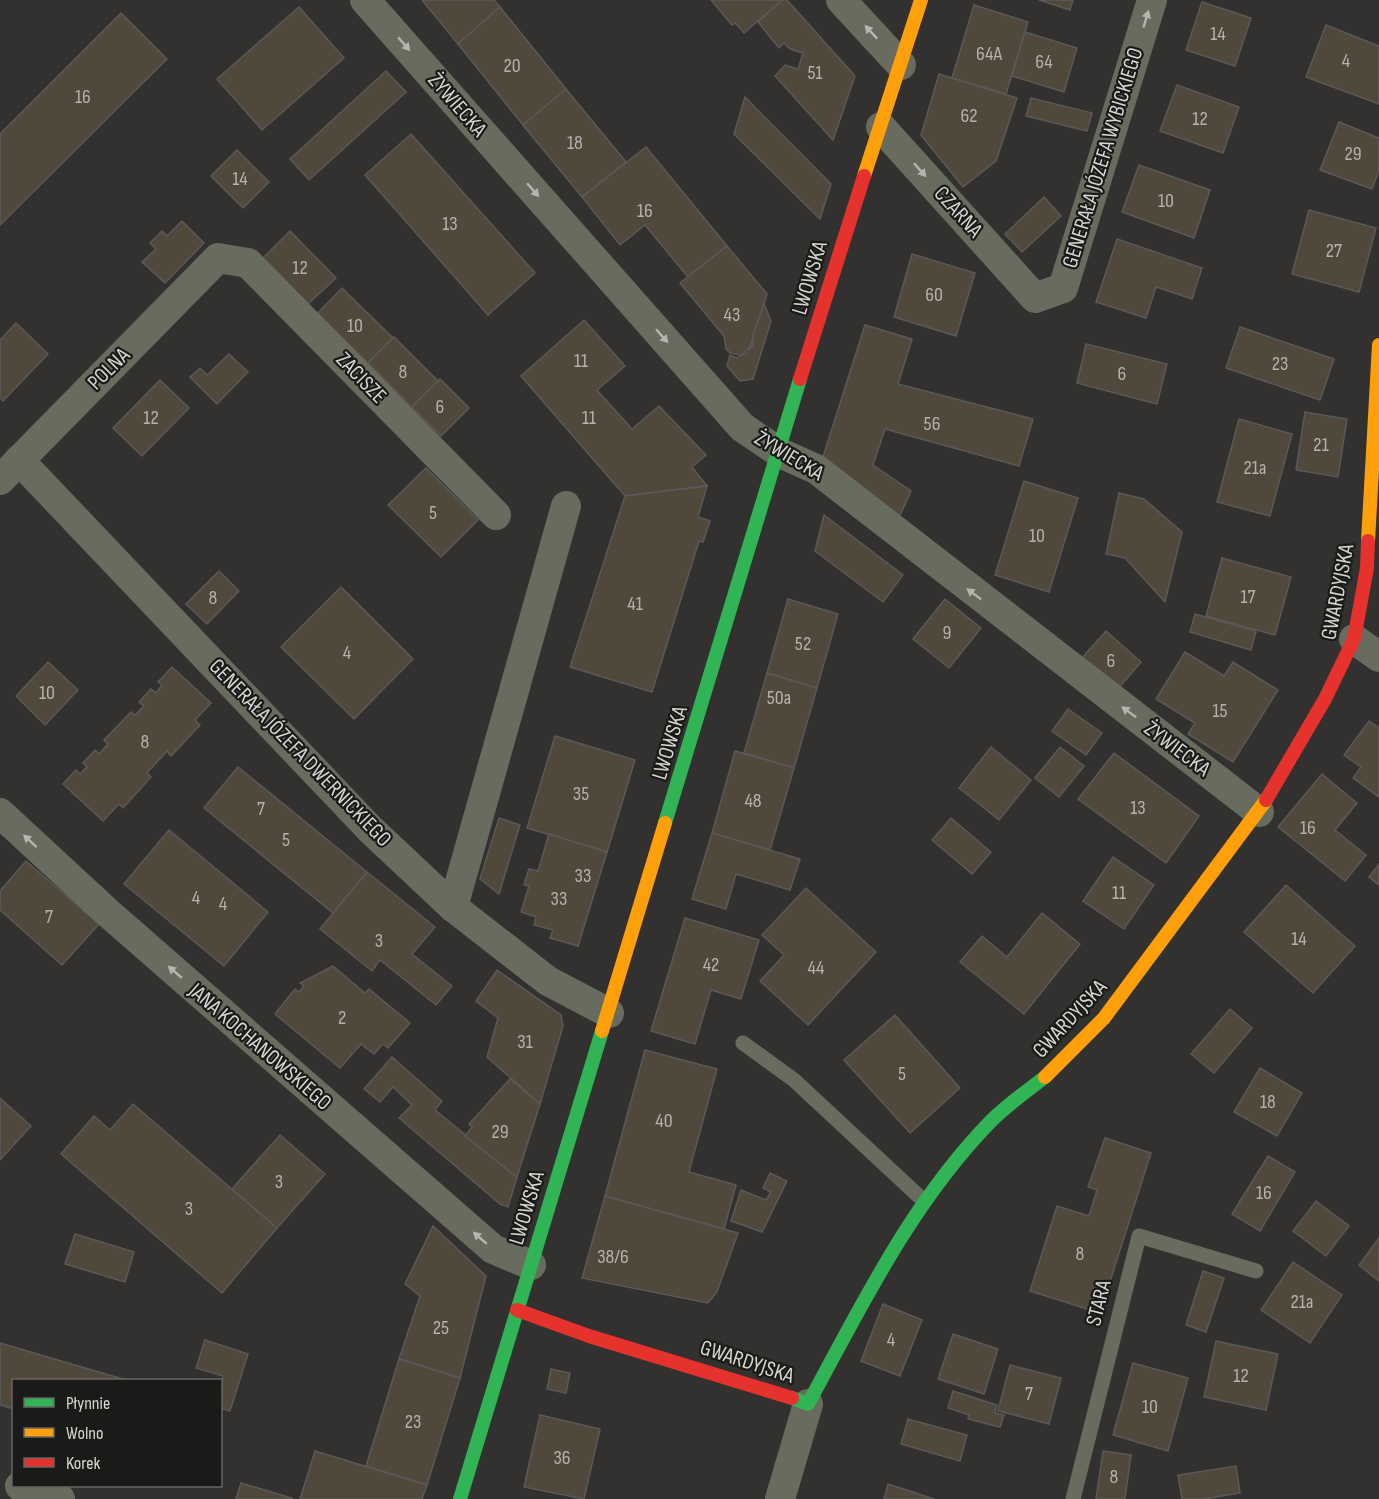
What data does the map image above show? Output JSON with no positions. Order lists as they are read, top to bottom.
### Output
{
  "streets": {
    "street": [
      "ŻYWIECKA",
      "GENERAŁA JÓZEFA WYBICKIEGO",
      "CZARNA",
      "LWOWSKA",
      "POLNA",
      "ZACISZE",
      "GWARDYJSKA",
      "GENERAŁA JÓZEFA DWERNICKIEGO",
      "JANA KOCHANOWSKIEGO"
    ],
    "lane": ["STARA"]
  },
  "crossings": [
    ["ŻYWIECKA", "LWOWSKA"],
    ["ŻYWIECKA", "GWARDYJSKA"],
    ["GENERAŁA JÓZEFA WYBICKIEGO", "CZARNA"],
    ["CZARNA", "LWOWSKA"],
    ["LWOWSKA", "GWARDYJSKA"],
    ["LWOWSKA", "GENERAŁA JÓZEFA DWERNICKIEGO"],
    ["LWOWSKA", "JANA KOCHANOWSKIEGO"],
    ["POLNA", "ZACISZE"],
    ["POLNA", "GENERAŁA JÓZEFA DWERNICKIEGO"]
  ],
  "one_way": ["GENERAŁA JÓZEFA WYBICKIEGO", "CZARNA", "JANA KOCHANOWSKIEGO"],
  "house_numbers": [
    "14",
    "64A",
    "4",
    "64",
    "20",
    "51",
    "16",
    "62",
    "12",
    "18",
    "29",
    "14",
    "10",
    "16",
    "13",
    "27",
    "12",
    "60",
    "43",
    "10",
    "11",
    "23",
    "8",
    "6",
    "6",
    "12",
    "11",
    "56",
    "21",
    "21a",
    "5",
    "10",
    "17",
    "8",
    "41",
    "9",
    "52",
    "4",
    "6",
    "10",
    "50a",
    "15",
    "8",
    "35",
    "48",
    "13",
    "7",
    "16",
    "5",
    "33",
    "11",
    "4",
    "33",
    "4",
    "7",
    "14",
    "3",
    "42",
    "44",
    "2",
    "31",
    "5",
    "18",
    "40",
    "29",
    "3",
    "16",
    "3",
    "8",
    "38/6",
    "21a",
    "25",
    "4",
    "12",
    "7",
    "10",
    "23",
    "36",
    "8"
  ],
  "legend": ["Płynnie", "Wolno", "Korek"]
}
